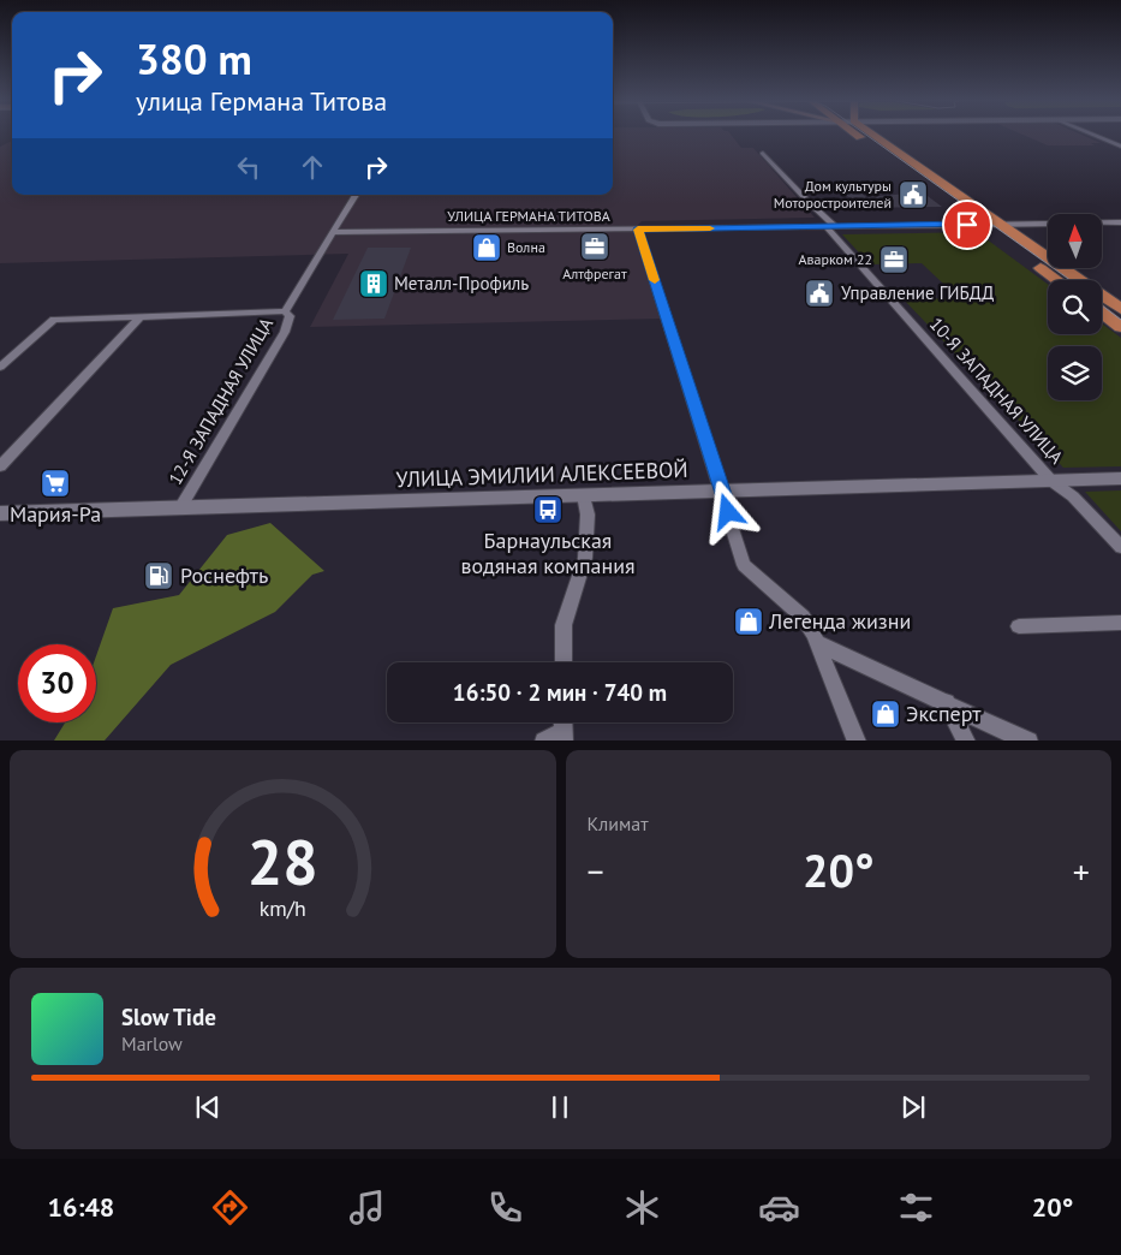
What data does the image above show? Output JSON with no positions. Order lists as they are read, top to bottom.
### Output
{
  "streets": {
    "street": [
      "УЛИЦА ГЕРМАНА ТИТОВА",
      "10-Я ЗАПАДНАЯ УЛИЦА",
      "12-Я ЗАПАДНАЯ УЛИЦА",
      "УЛИЦА ЭМИЛИИ АЛЕКСЕЕВОЙ"
    ]
  },
  "crossings": [
    ["УЛИЦА ГЕРМАНА ТИТОВА", "10-Я ЗАПАДНАЯ УЛИЦА"],
    ["УЛИЦА ГЕРМАНА ТИТОВА", "12-Я ЗАПАДНАЯ УЛИЦА"],
    ["10-Я ЗАПАДНАЯ УЛИЦА", "УЛИЦА ЭМИЛИИ АЛЕКСЕЕВОЙ"],
    ["12-Я ЗАПАДНАЯ УЛИЦА", "УЛИЦА ЭМИЛИИ АЛЕКСЕЕВОЙ"]
  ],
  "places": {
    "public building": ["Дом культуры Моторостроителей", "Управление ГИБДД"],
    "office": ["Алтфрегат", "Аварком 22"],
    "shop": ["Волна", "Легенда жизни", "Эксперт"],
    "building": ["Металл-Профиль"],
    "supermarket": ["Мария-Ра"],
    "bus stop": ["Барнаульская водяная компания"],
    "fuel station": ["Роснефть"]
  },
  "north": "top",
  "page": {
    "turn": ["380 m", "улица Германа Титова"],
    "limit": "30",
    "trip": "16:50 · 2 мин · 740 m",
    "tile": "Климат",
    "heat": ["−", "20°", "+"],
    "song": ["Slow Tide", "Marlow"],
    "tabs": ["16:48", "20°"],
    "gauge": ["28", "km/h"]
  }
}
